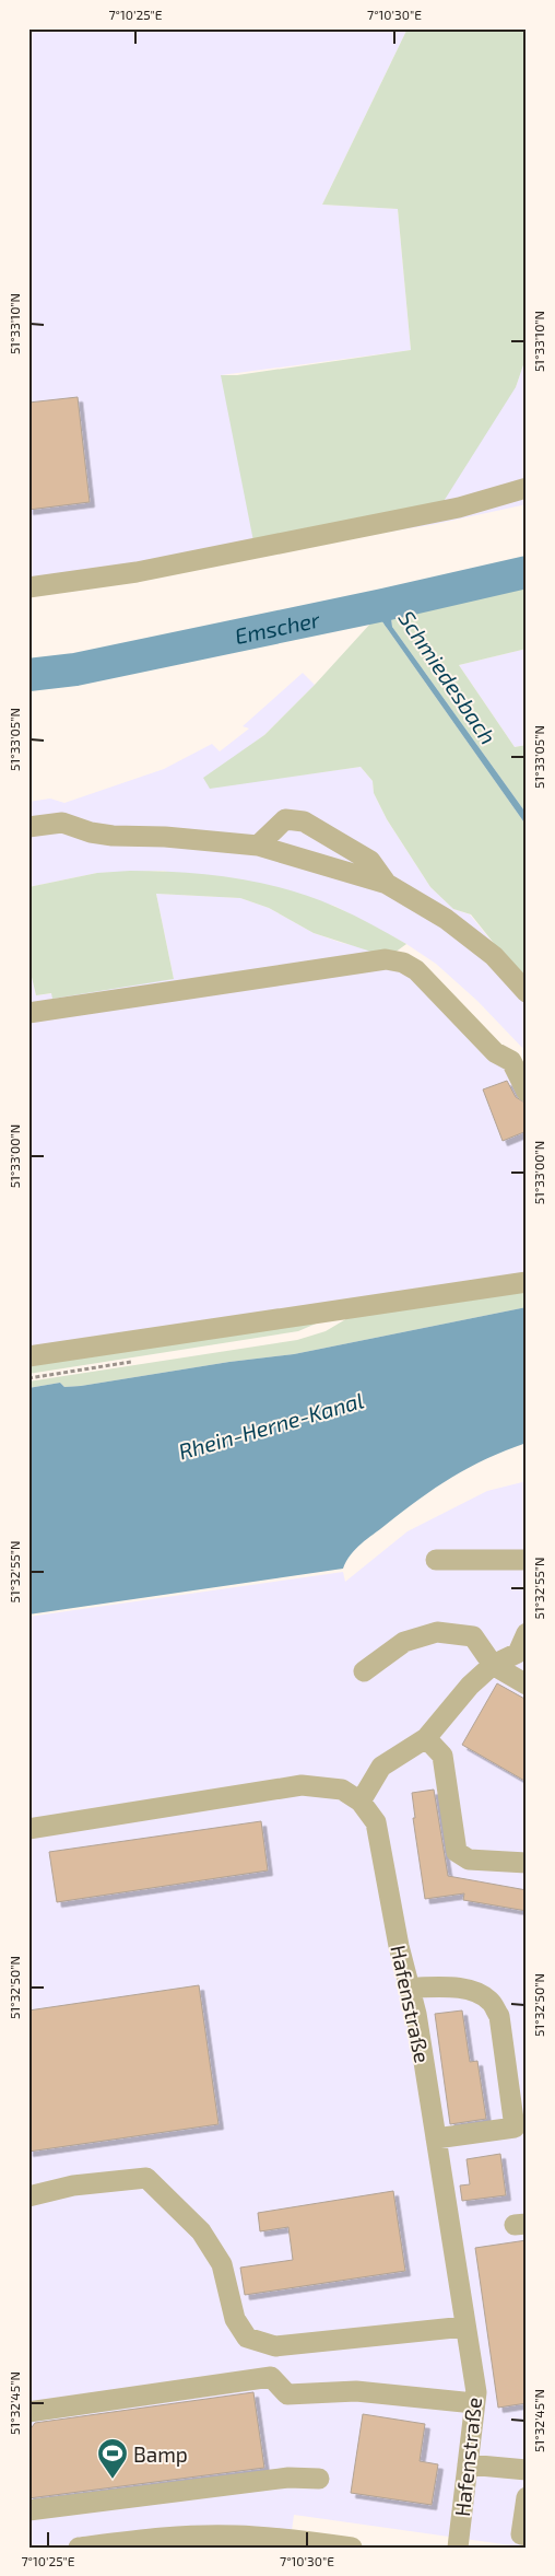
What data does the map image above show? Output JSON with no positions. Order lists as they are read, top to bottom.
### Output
{
  "streets": {
    "street": ["Hafenstraße"]
  },
  "water": ["Emscher", "Schmiedesbach", "Rhein-Herne-Kanal"],
  "places": {
    "sports": ["Bamp"]
  },
  "coordinates": [
    "7°10'25\"E",
    "7°10'30\"E",
    "51°33'10\"N",
    "51°33'05\"N",
    "51°33'00\"N",
    "51°32'55\"N",
    "51°32'50\"N",
    "51°32'45\"N"
  ]
}
